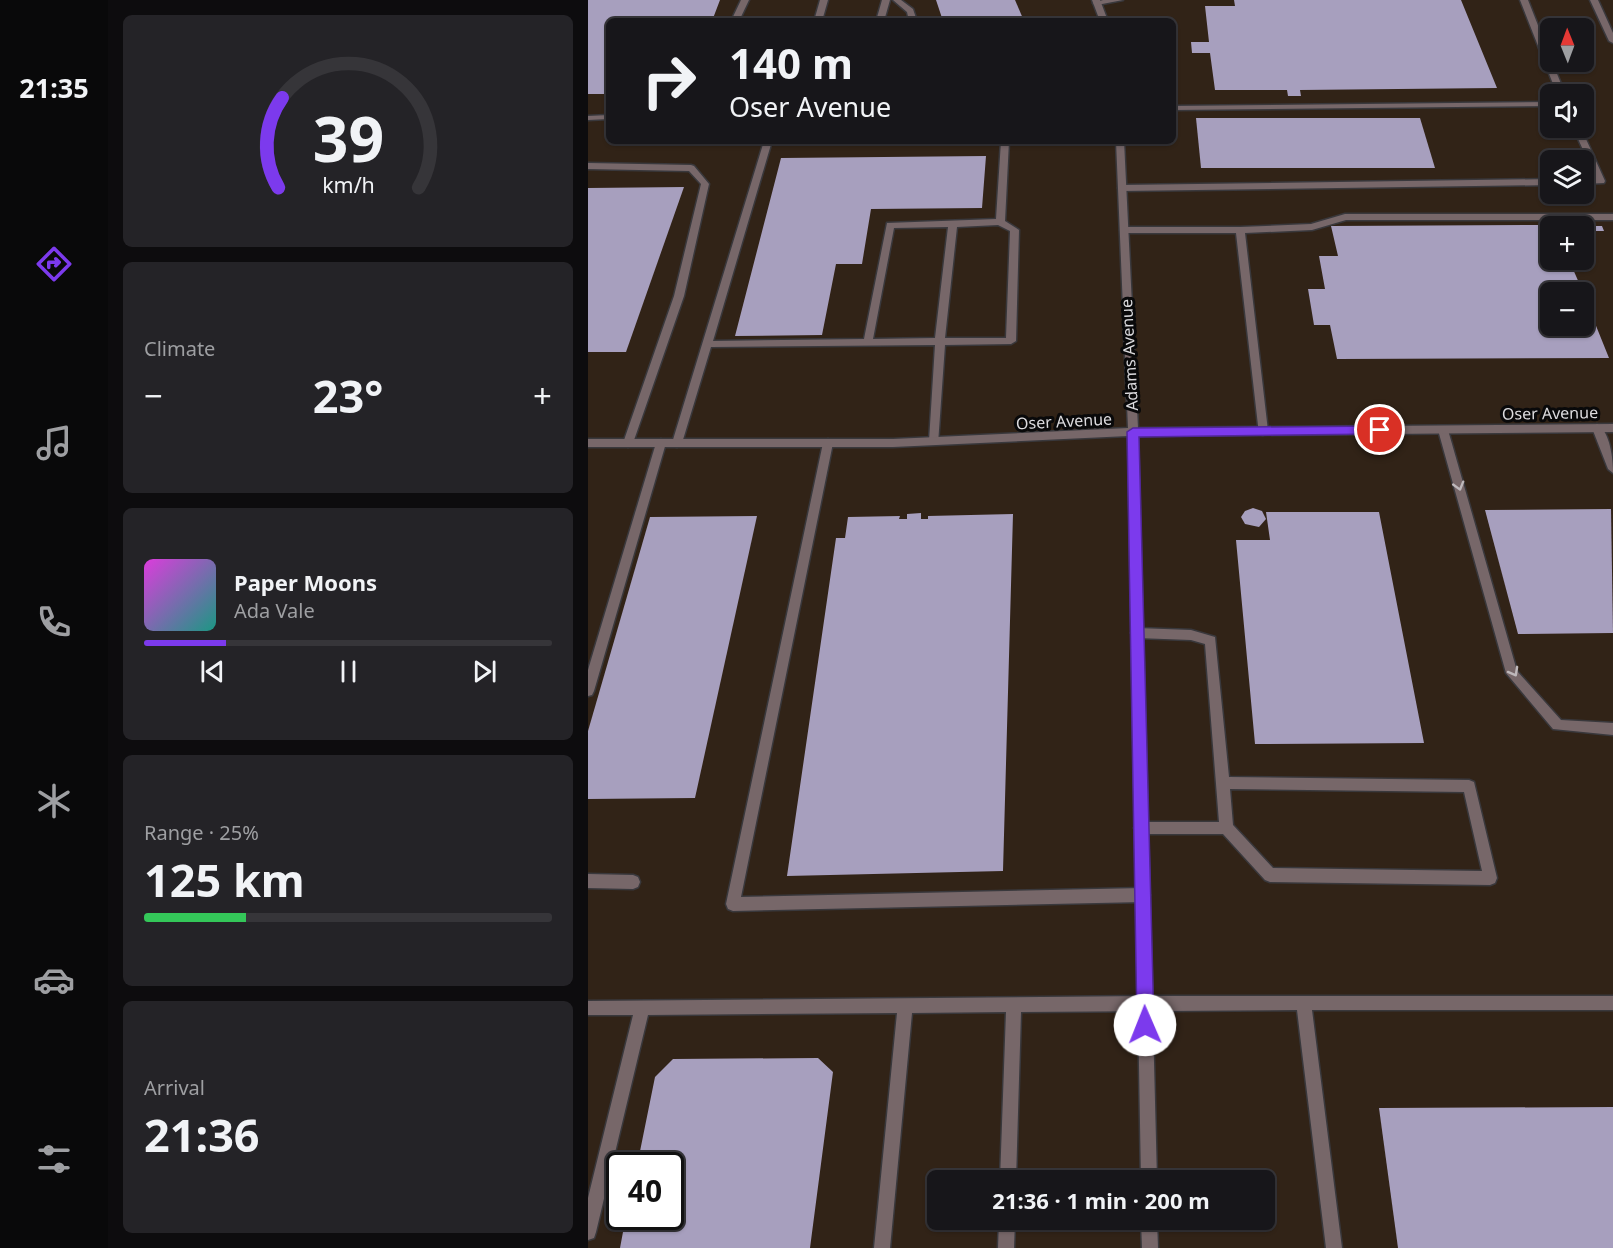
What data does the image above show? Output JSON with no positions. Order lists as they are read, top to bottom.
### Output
{
  "streets": {
    "street": ["Adams Avenue", "Oser Avenue"]
  },
  "crossings": [
    ["Adams Avenue", "Oser Avenue"]
  ],
  "north": "top",
  "page": {
    "tabs": "21:35",
    "map_buttons": ["+", "−"],
    "turn": ["140 m", "Oser Avenue"],
    "tile": [
      "Climate",
      ["Range · 25%", "125 km"],
      ["Arrival", "21:36"]
    ],
    "heat": ["−", "23°", "+"],
    "song": ["Paper Moons", "Ada Vale"],
    "limit": "40",
    "trip": "21:36 · 1 min · 200 m",
    "gauge": ["39", "km/h"]
  }
}
